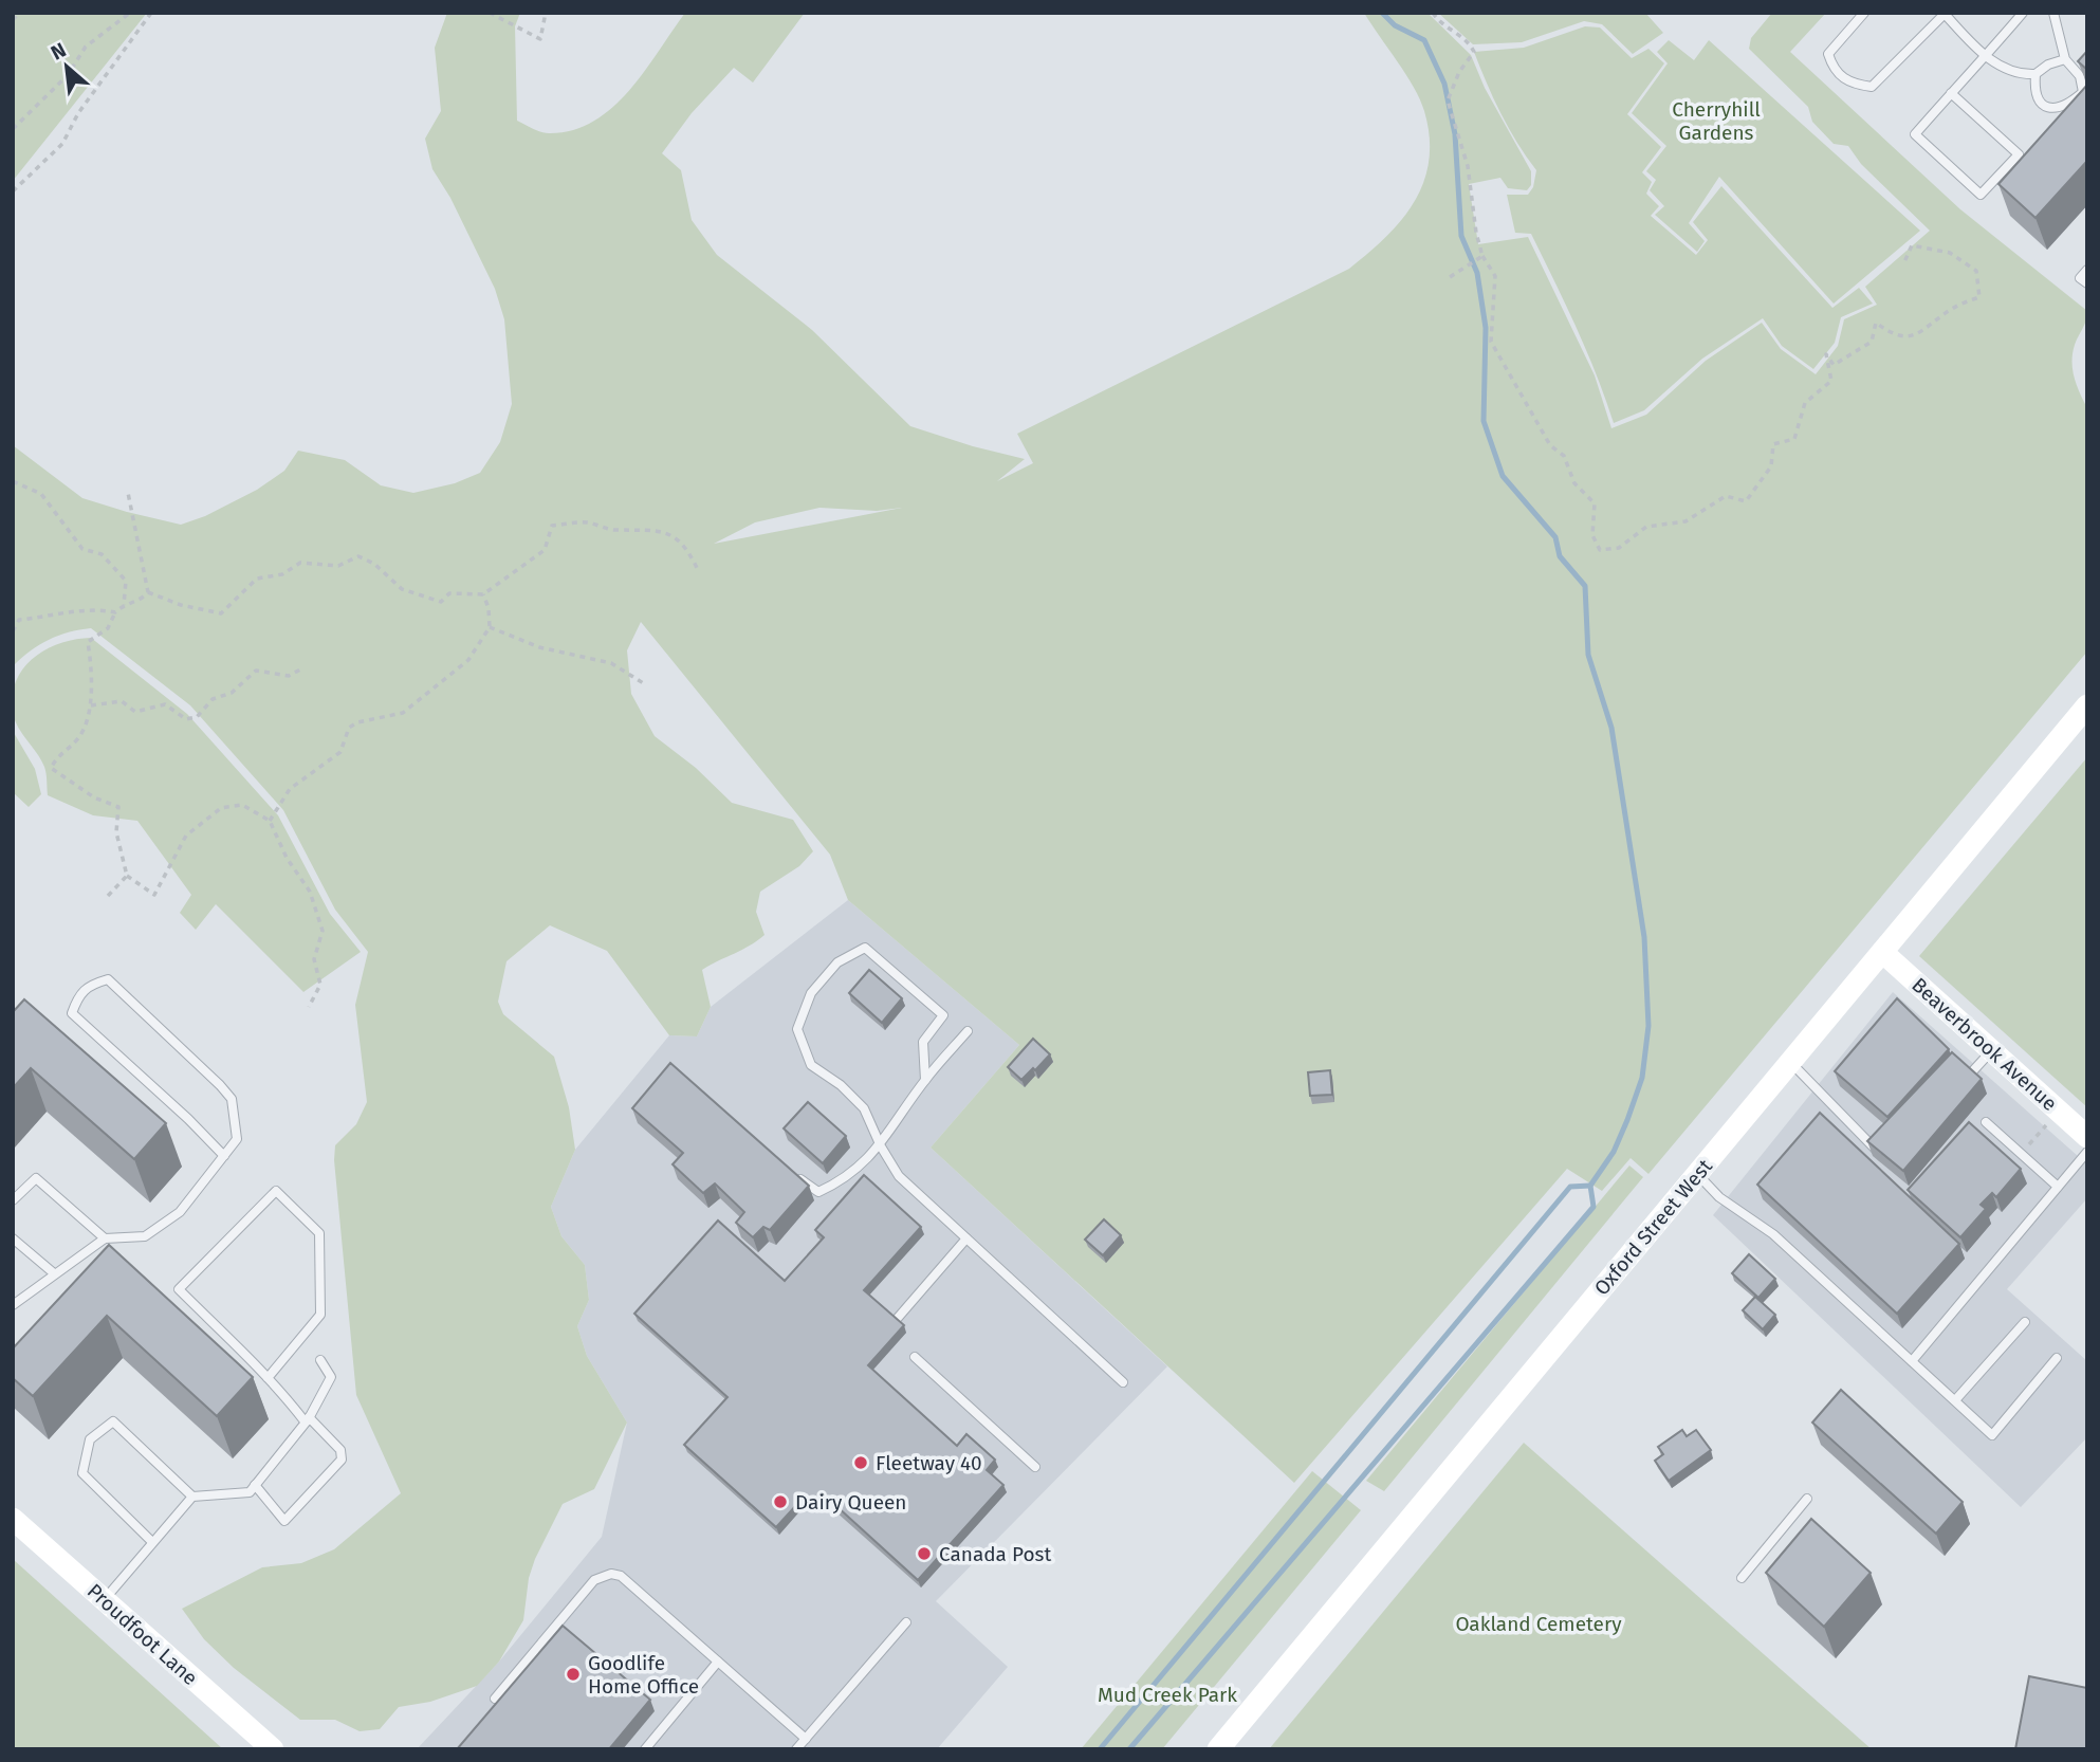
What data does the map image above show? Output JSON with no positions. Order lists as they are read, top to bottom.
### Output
{
  "streets": {
    "main road": ["Beaverbrook Avenue", "Oxford Street West", "Proudfoot Lane"]
  },
  "crossings": [
    ["Beaverbrook Avenue", "Oxford Street West"]
  ],
  "parks": ["Cherryhill Gardens", "Oakland Cemetery", "Mud Creek Park"],
  "places": [
    "Fleetway 40",
    "Dairy Queen",
    "Canada Post",
    "Goodlife Home Office"
  ],
  "north": "top left"
}
